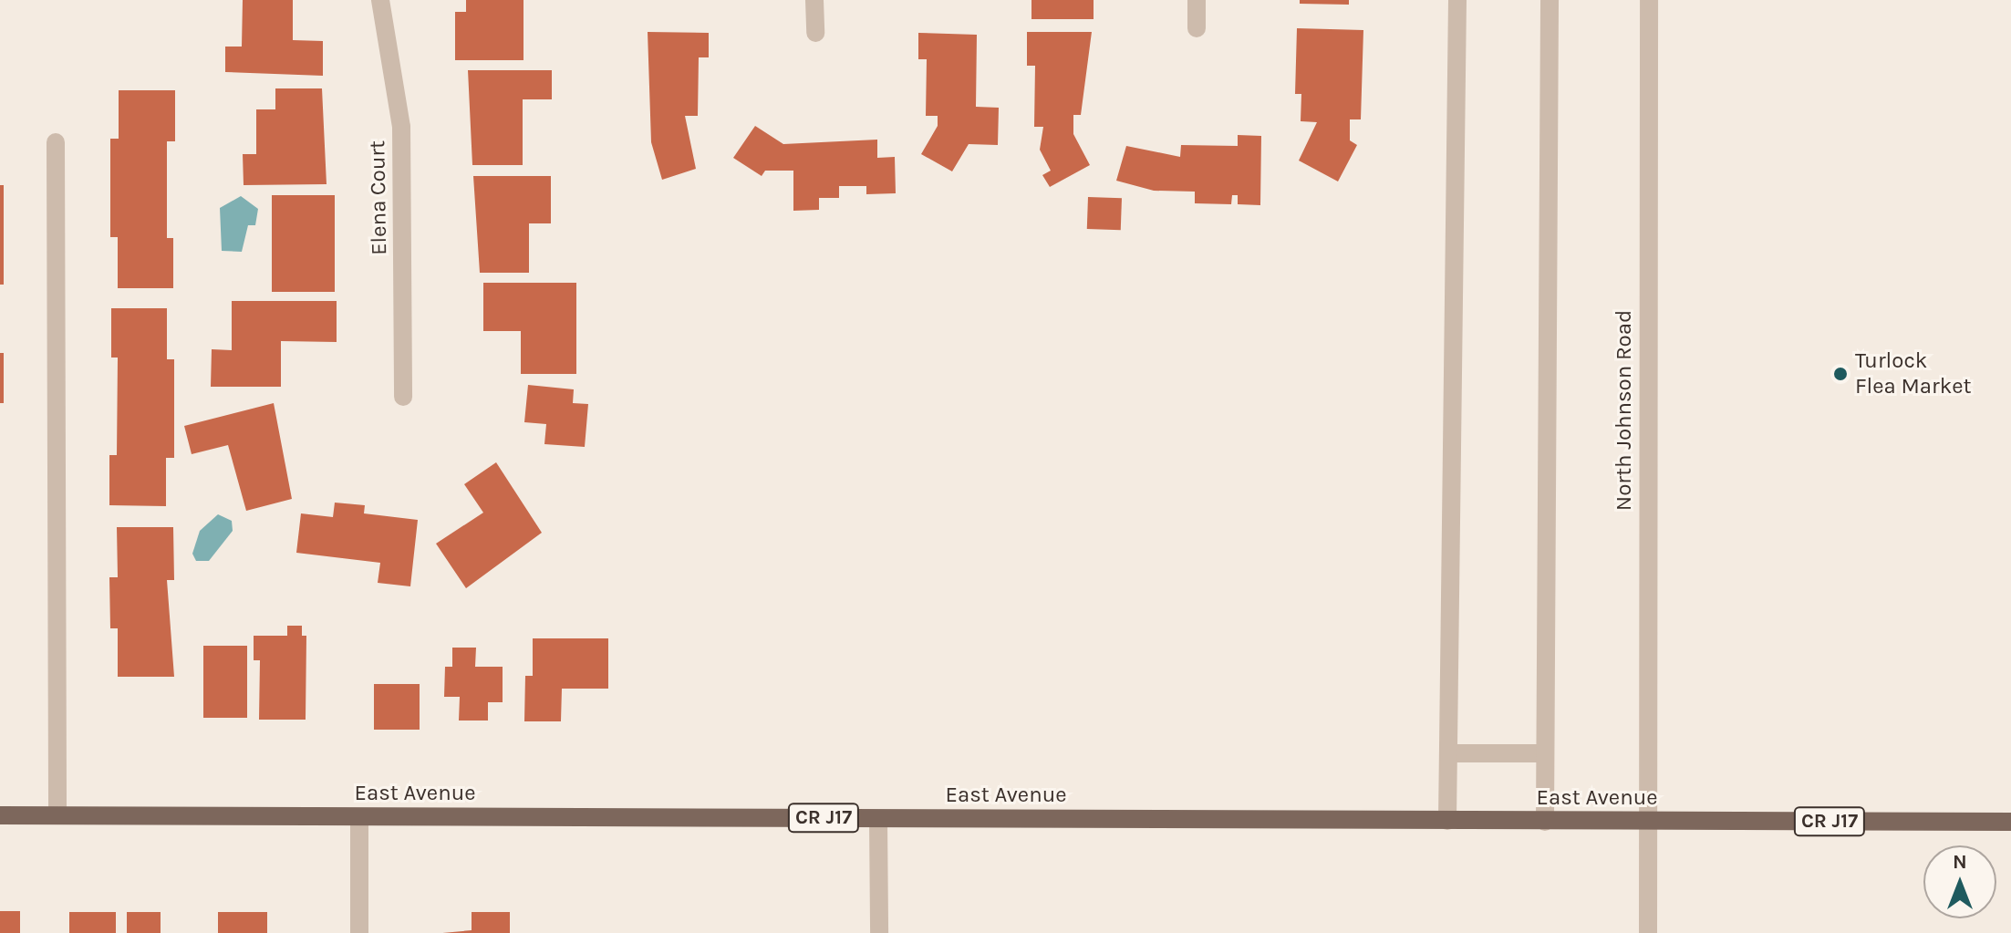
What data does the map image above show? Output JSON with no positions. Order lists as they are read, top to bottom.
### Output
{
  "streets": {
    "main road": ["East Avenue", "CR J17"],
    "street": ["Elena Court", "North Johnson Road"]
  },
  "crossings": [
    ["North Johnson Road", "East Avenue"]
  ],
  "places": ["Turlock Flea Market"],
  "north": "top"
}
